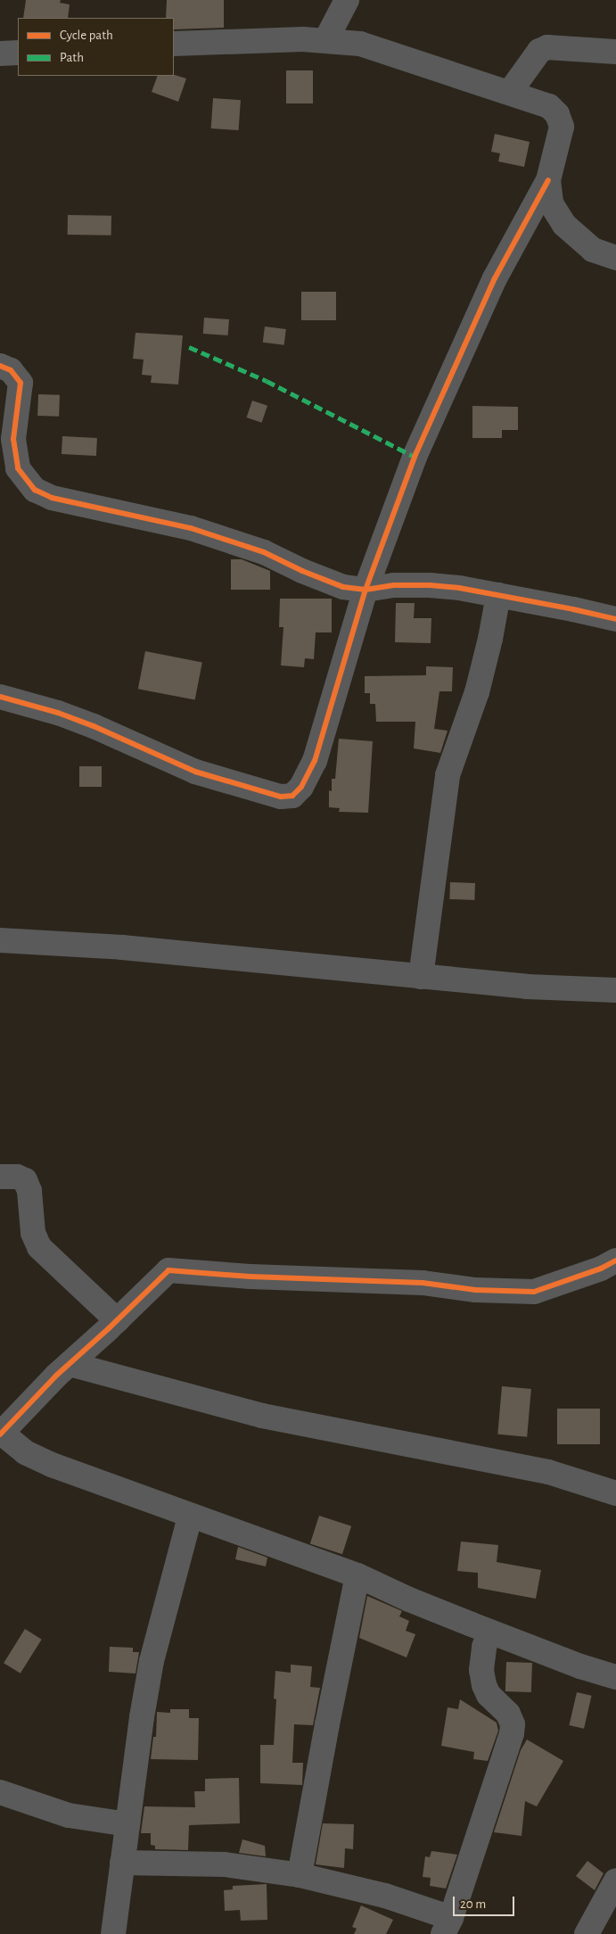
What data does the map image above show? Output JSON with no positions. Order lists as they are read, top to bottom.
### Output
{
  "legend": ["Cycle path", "Path"],
  "scale_bar": "20 m"
}
